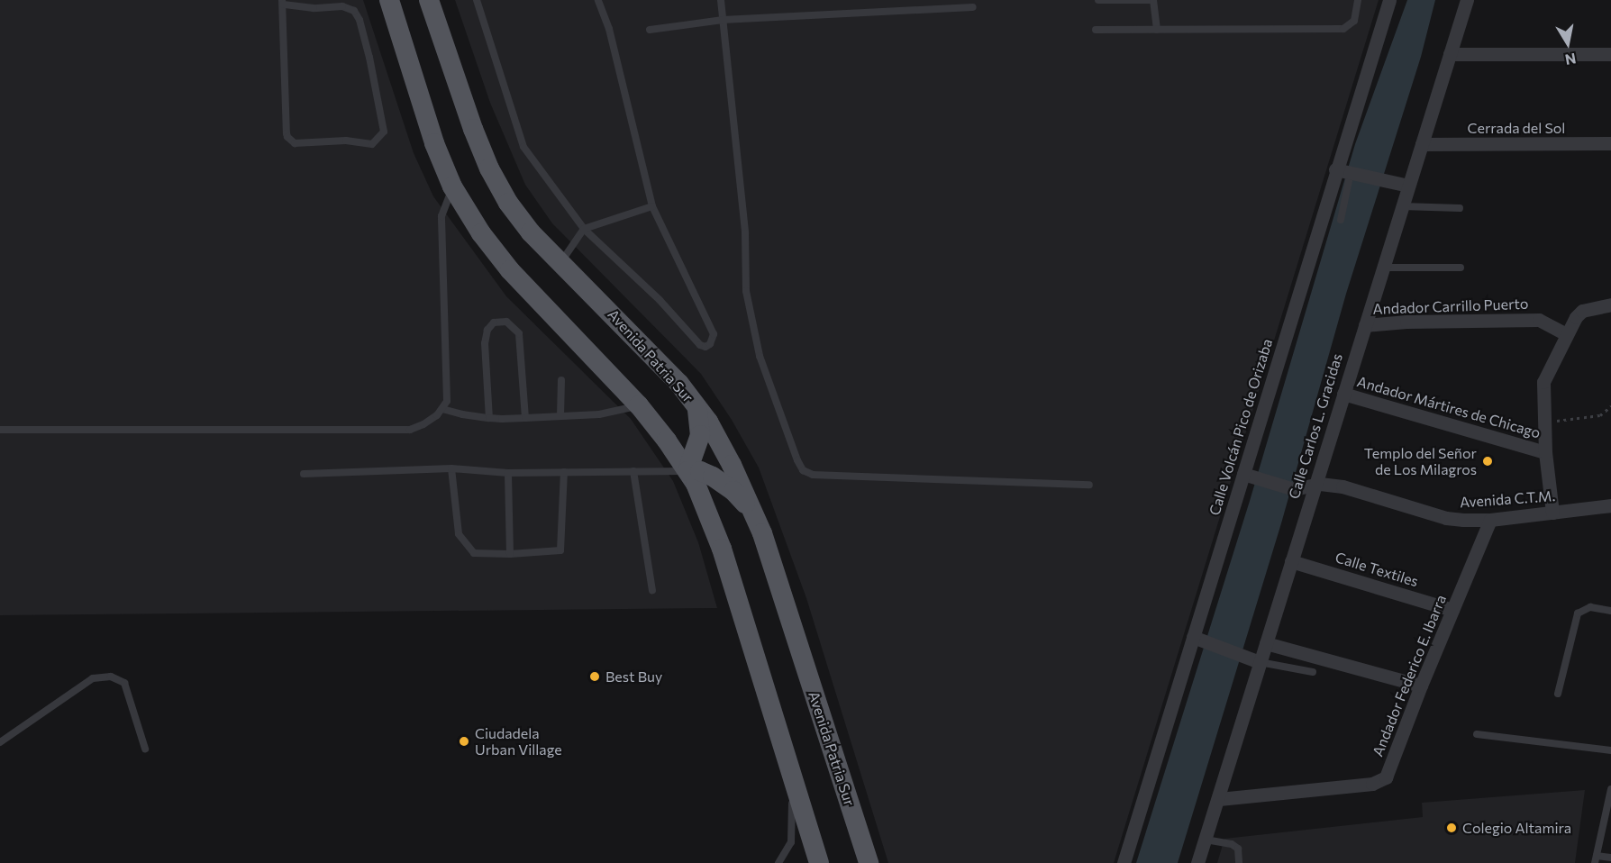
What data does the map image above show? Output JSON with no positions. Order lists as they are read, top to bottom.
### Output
{
  "streets": {
    "main road": ["Avenida Patria Sur"],
    "street": [
      "Cerrada del Sol",
      "Andador Carrillo Puerto",
      "Andador Mártires de Chicago",
      "Calle Carlos L. Gracidas",
      "Calle Volcán Pico de Orizaba",
      "Avenida C.T.M.",
      "Calle Textiles",
      "Andador Federico E. Ibarra"
    ]
  },
  "crossings": [
    ["Cerrada del Sol", "Calle Carlos L. Gracidas"],
    ["Andador Carrillo Puerto", "Calle Carlos L. Gracidas"],
    ["Andador Mártires de Chicago", "Calle Carlos L. Gracidas"],
    ["Calle Carlos L. Gracidas", "Avenida C.T.M."],
    ["Calle Carlos L. Gracidas", "Calle Textiles"],
    ["Calle Carlos L. Gracidas", "Andador Federico E. Ibarra"],
    ["Calle Volcán Pico de Orizaba", "Avenida C.T.M."],
    ["Avenida C.T.M.", "Andador Federico E. Ibarra"],
    ["Calle Textiles", "Andador Federico E. Ibarra"]
  ],
  "places": [
    "Templo del Señor de Los Milagros",
    "Best Buy",
    "Ciudadela Urban Village",
    "Colegio Altamira"
  ],
  "north": "bottom"
}
